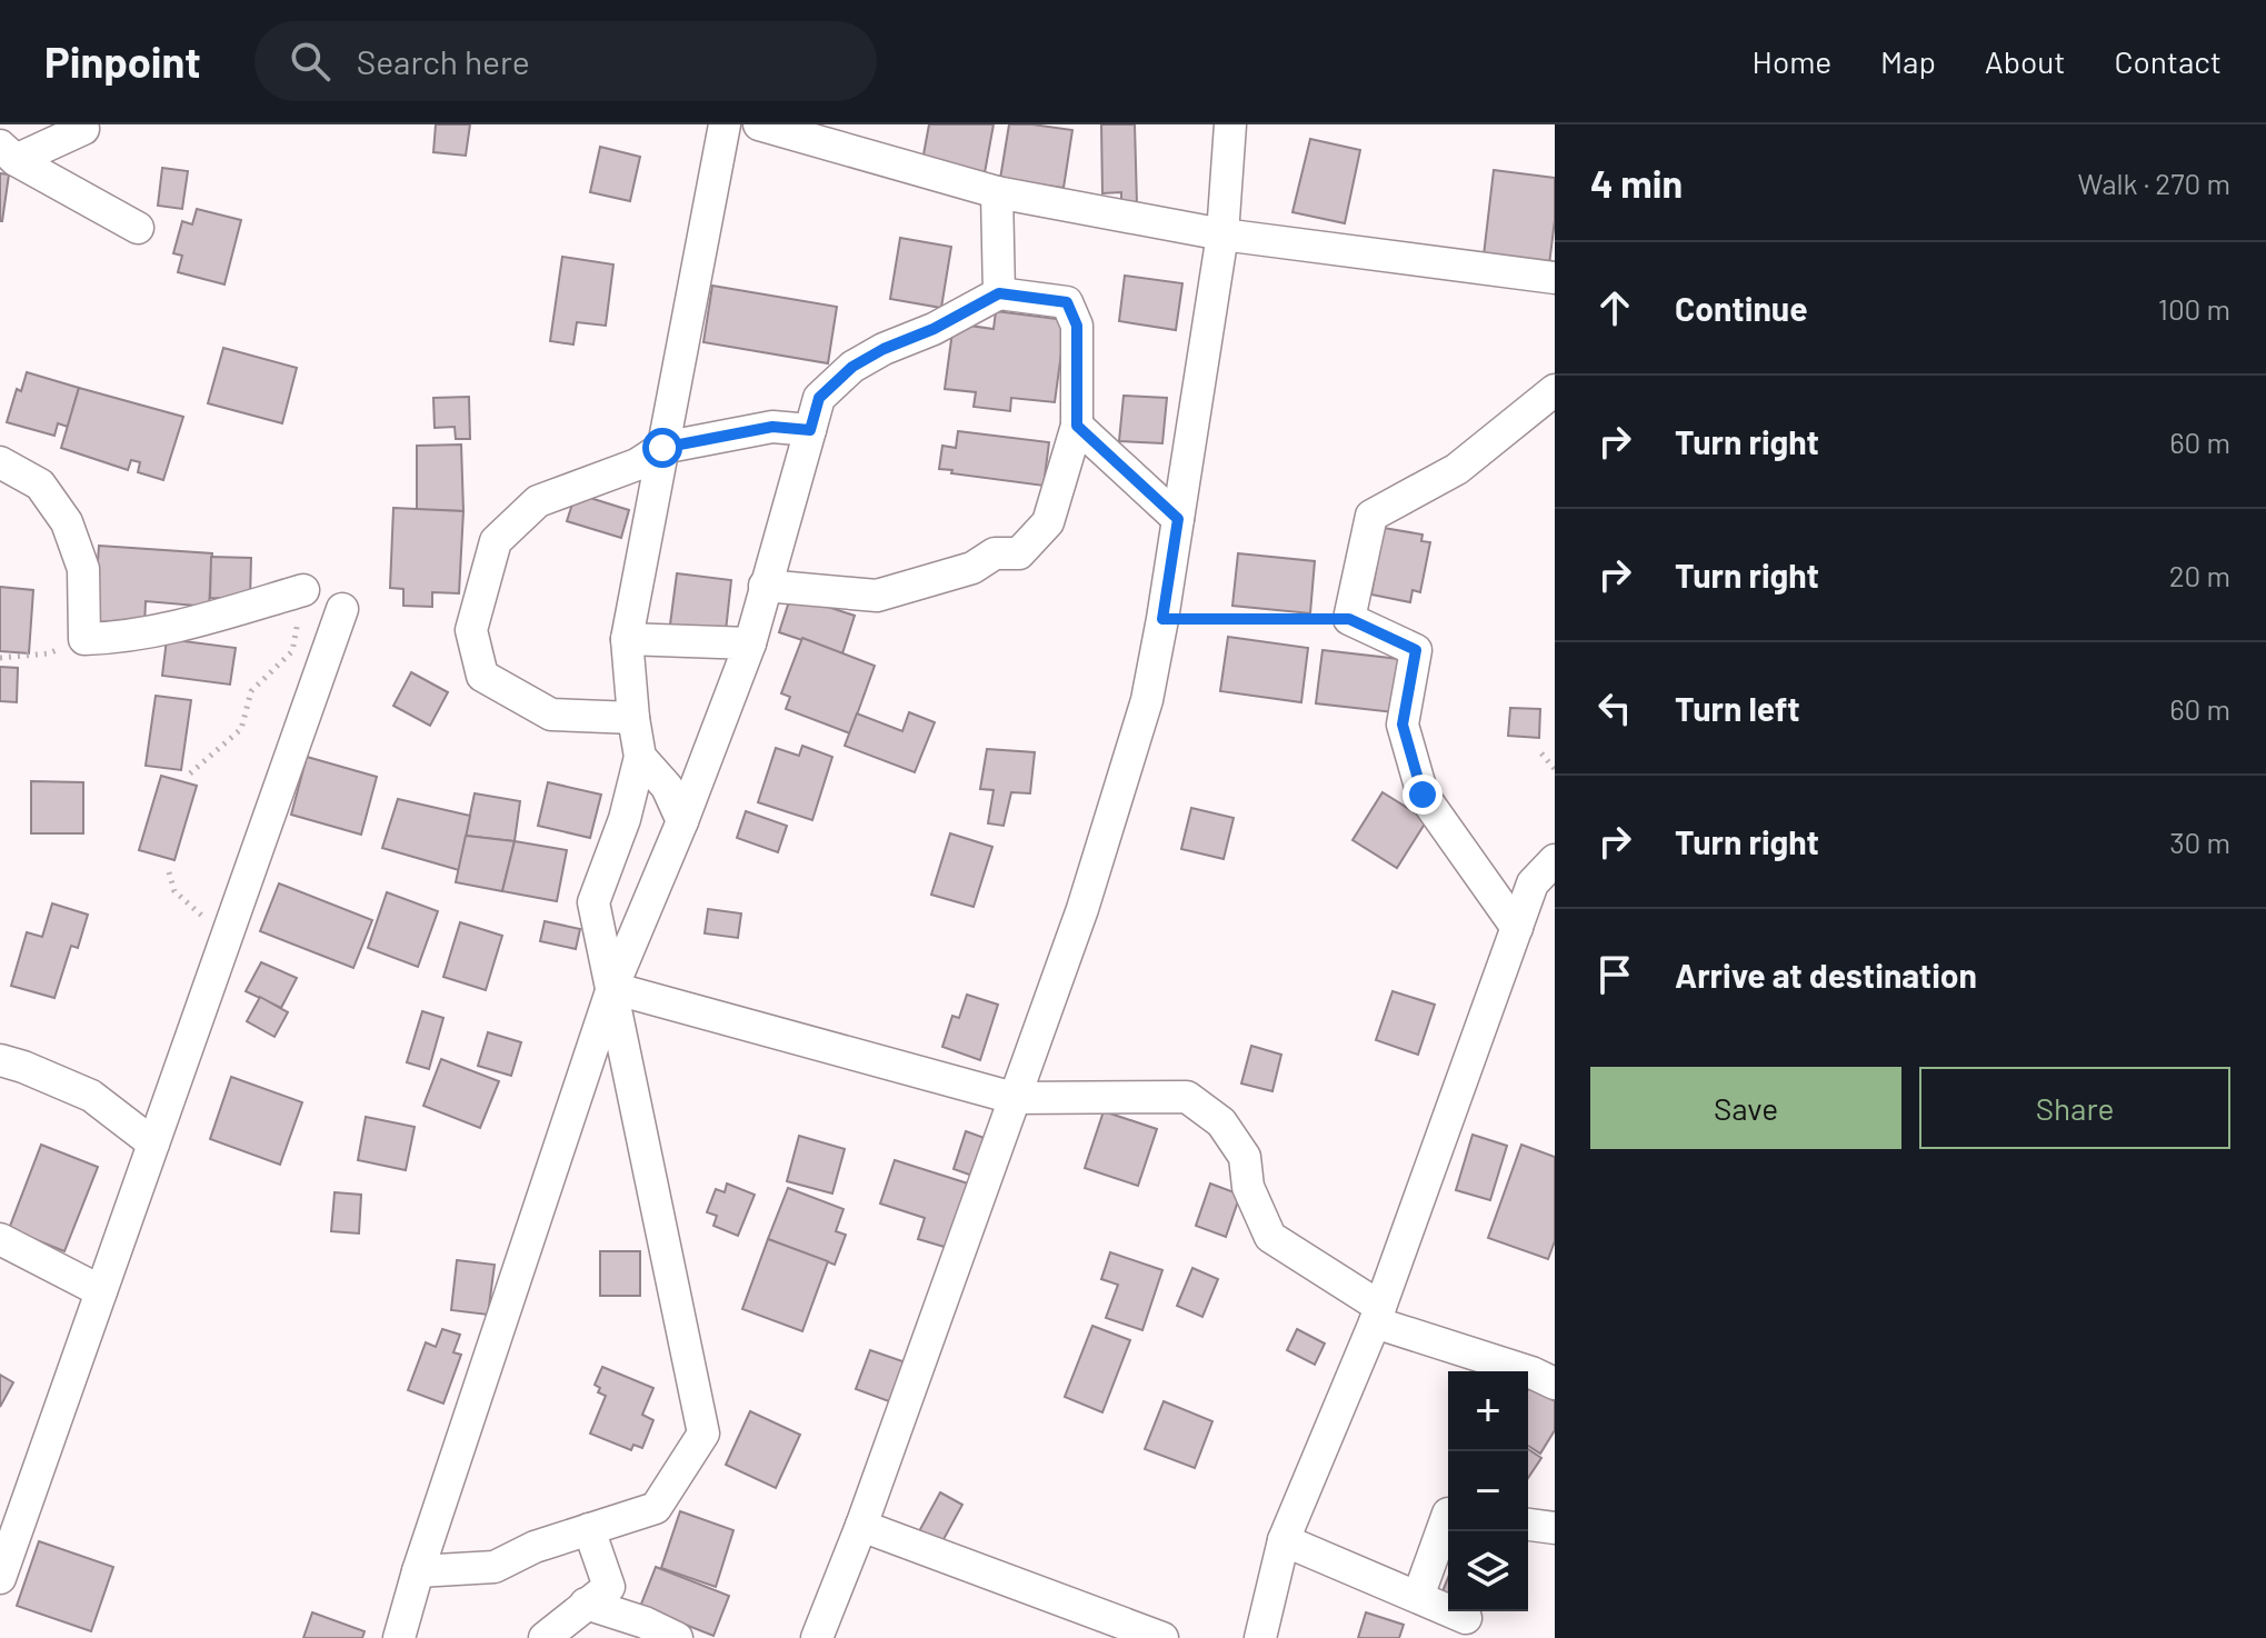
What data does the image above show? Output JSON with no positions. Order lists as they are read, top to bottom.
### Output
{
  "page": {
    "header": "Pinpoint",
    "search": "Search here",
    "nav": [
      "Home",
      "Map",
      "About",
      "Contact"
    ],
    "heading": ["4 min", "Walk · 270 m"],
    "list": [
      ["Continue", "100 m"],
      ["Turn right", "60 m"],
      ["Turn right", "20 m"],
      ["Turn left", "60 m"],
      ["Turn right", "30 m"],
      "Arrive at destination"
    ],
    "buttons": ["Save", "Share"],
    "map_buttons": ["+", "−"]
  }
}
